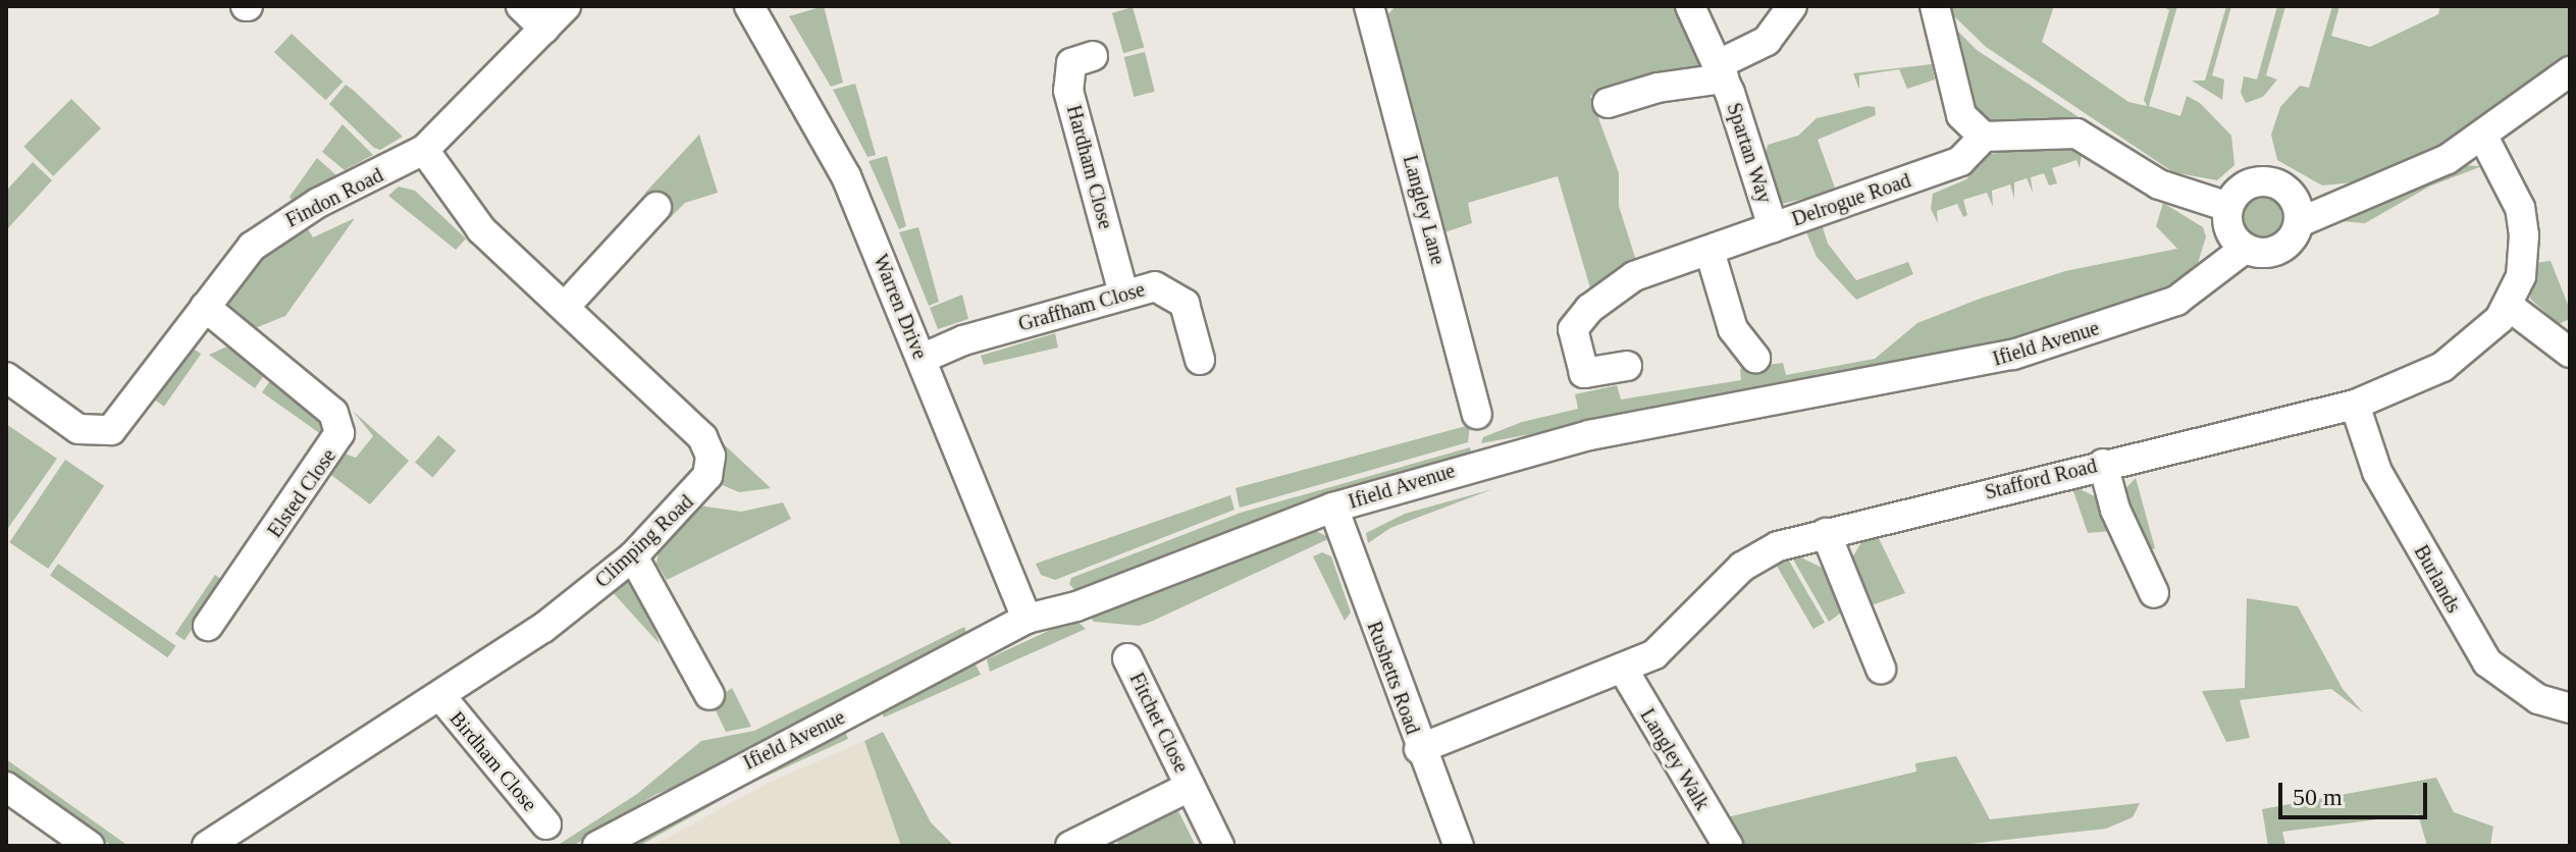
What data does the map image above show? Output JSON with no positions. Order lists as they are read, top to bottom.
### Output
{
  "streets": {
    "street": [
      "Spartan Way",
      "Hardham Close",
      "Findon Road",
      "Delrogue Road",
      "Langley Lane",
      "Warren Drive",
      "Graffham Close",
      "Ifield Avenue",
      "Stafford Road",
      "Elsted Close",
      "Climping Road",
      "Burlands",
      "Rushetts Road",
      "Fitchet Close",
      "Langley Walk",
      "Birdham Close"
    ]
  },
  "crossings": [
    ["Spartan Way", "Delrogue Road"],
    ["Hardham Close", "Graffham Close"],
    ["Findon Road", "Elsted Close"],
    ["Findon Road", "Climping Road"],
    ["Warren Drive", "Graffham Close"],
    ["Warren Drive", "Ifield Avenue"],
    ["Ifield Avenue", "Rushetts Road"],
    ["Stafford Road", "Burlands"],
    ["Stafford Road", "Rushetts Road"],
    ["Stafford Road", "Langley Walk"],
    ["Climping Road", "Birdham Close"]
  ],
  "scale_bar": "50 m"
}
